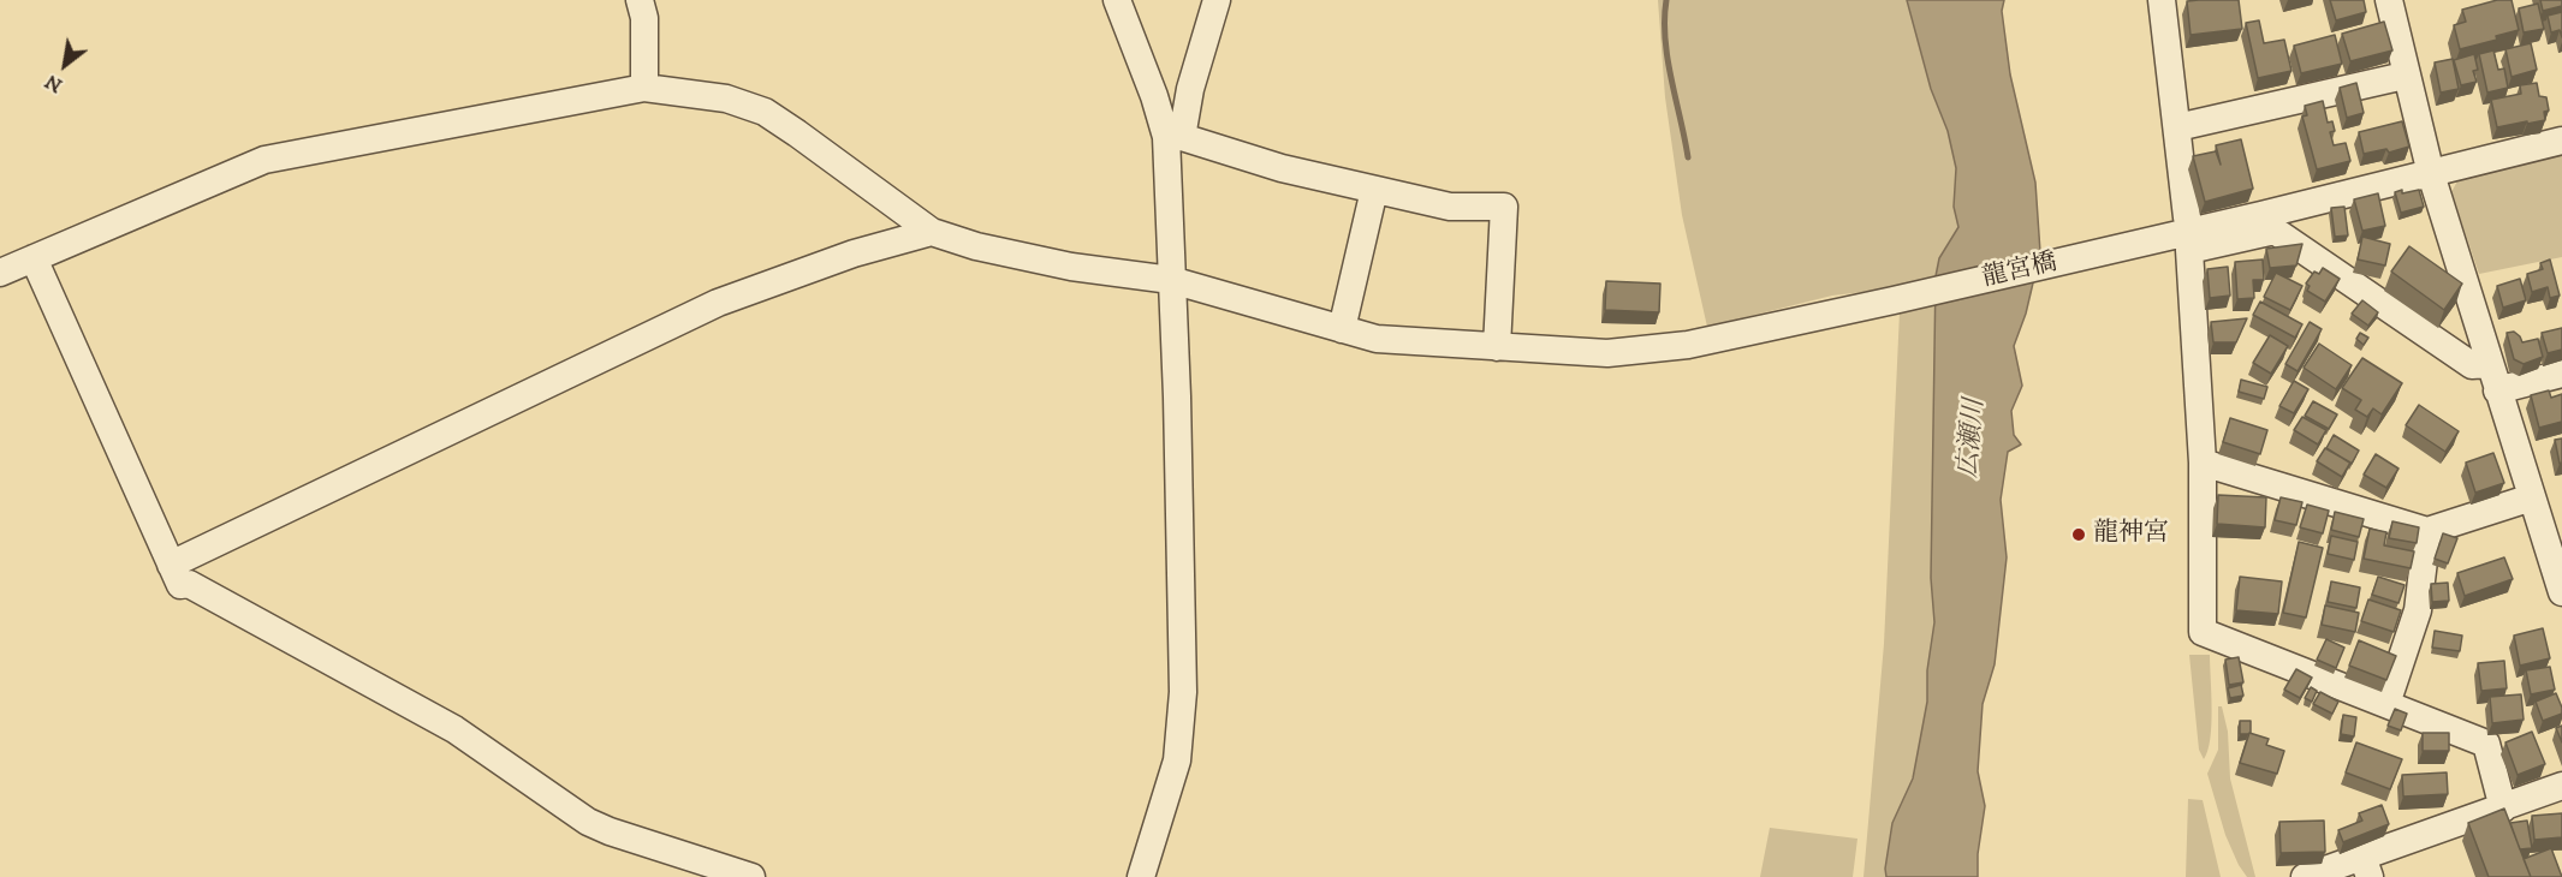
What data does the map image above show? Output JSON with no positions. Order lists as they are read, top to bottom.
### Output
{
  "streets": {
    "street": ["龍宮橋"]
  },
  "water": ["広瀬川"],
  "places": ["龍神宮"],
  "north": "bottom left"
}
